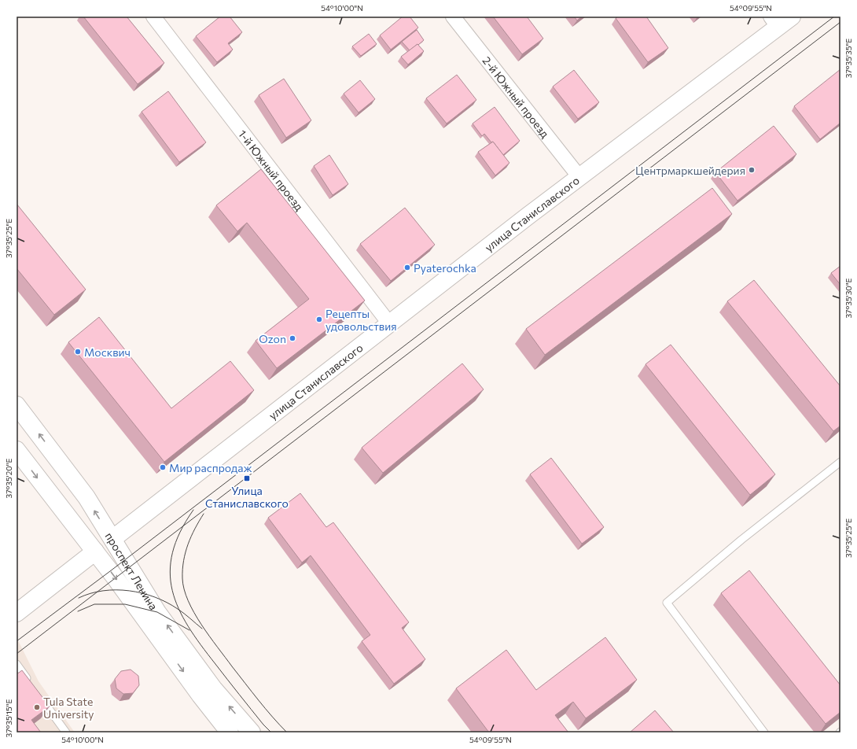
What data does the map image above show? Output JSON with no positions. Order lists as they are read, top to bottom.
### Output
{
  "streets": {
    "main road": ["улица Станиславского", "проспект Ленина"],
    "street": ["2-й Южный проезд", "1-й Южный проезд"]
  },
  "crossings": [
    ["2-й Южный проезд", "улица Станиславского"],
    ["1-й Южный проезд", "улица Станиславского"],
    ["улица Станиславского", "проспект Ленина"]
  ],
  "places": {
    "other": [
      "Центрмаркшейдерия",
      "Pyaterochka",
      "Рецепты удовольствия",
      "Ozon",
      "Москвич",
      "Мир распродаж",
      "Tula State University"
    ],
    "transit": ["Улица Станиславского"]
  },
  "coordinates": [
    "54°10'00\"N",
    "54°09'55\"N",
    "37°35'35\"E",
    "37°35'25\"E",
    "37°35'30\"E",
    "37°35'20\"E",
    "37°35'15\"E"
  ]
}
